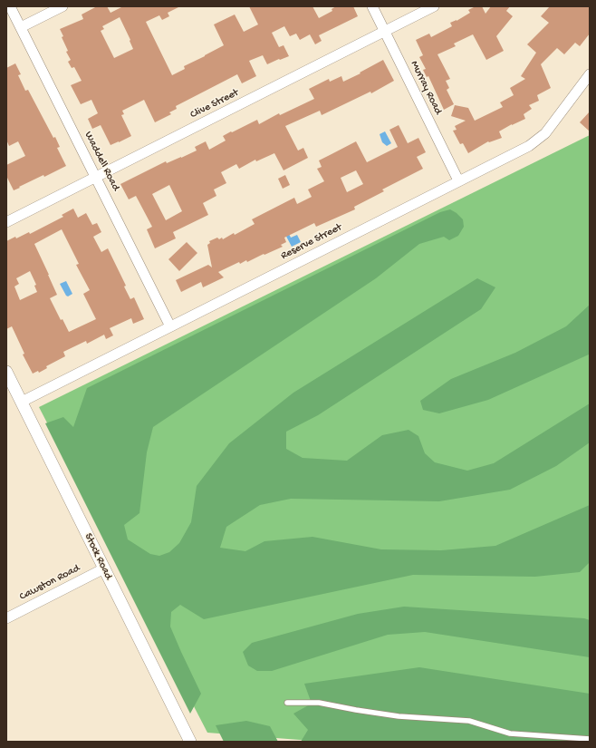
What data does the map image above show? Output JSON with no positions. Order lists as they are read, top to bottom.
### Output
{
  "streets": {
    "street": [
      "Murray Road",
      "Clive Street",
      "Waddell Road",
      "Reserve Street",
      "Stock Road",
      "Cawston Road"
    ]
  },
  "crossings": [
    ["Murray Road", "Clive Street"],
    ["Murray Road", "Reserve Street"],
    ["Clive Street", "Waddell Road"],
    ["Waddell Road", "Reserve Street"],
    ["Reserve Street", "Stock Road"],
    ["Stock Road", "Cawston Road"]
  ]
}
